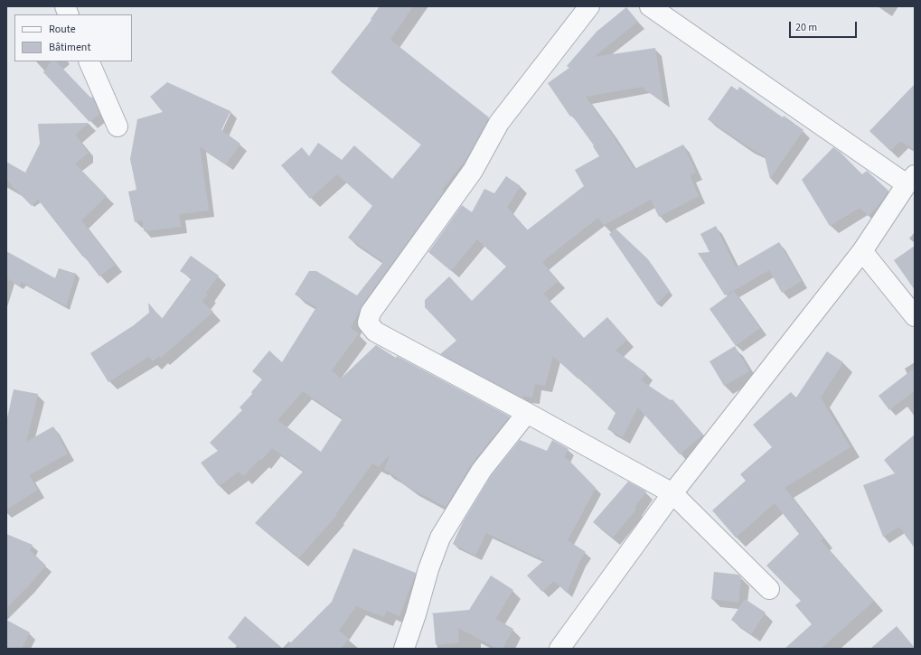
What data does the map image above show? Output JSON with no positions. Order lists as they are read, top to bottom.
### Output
{
  "legend": ["Route", "Bâtiment"],
  "scale_bar": "20 m"
}
